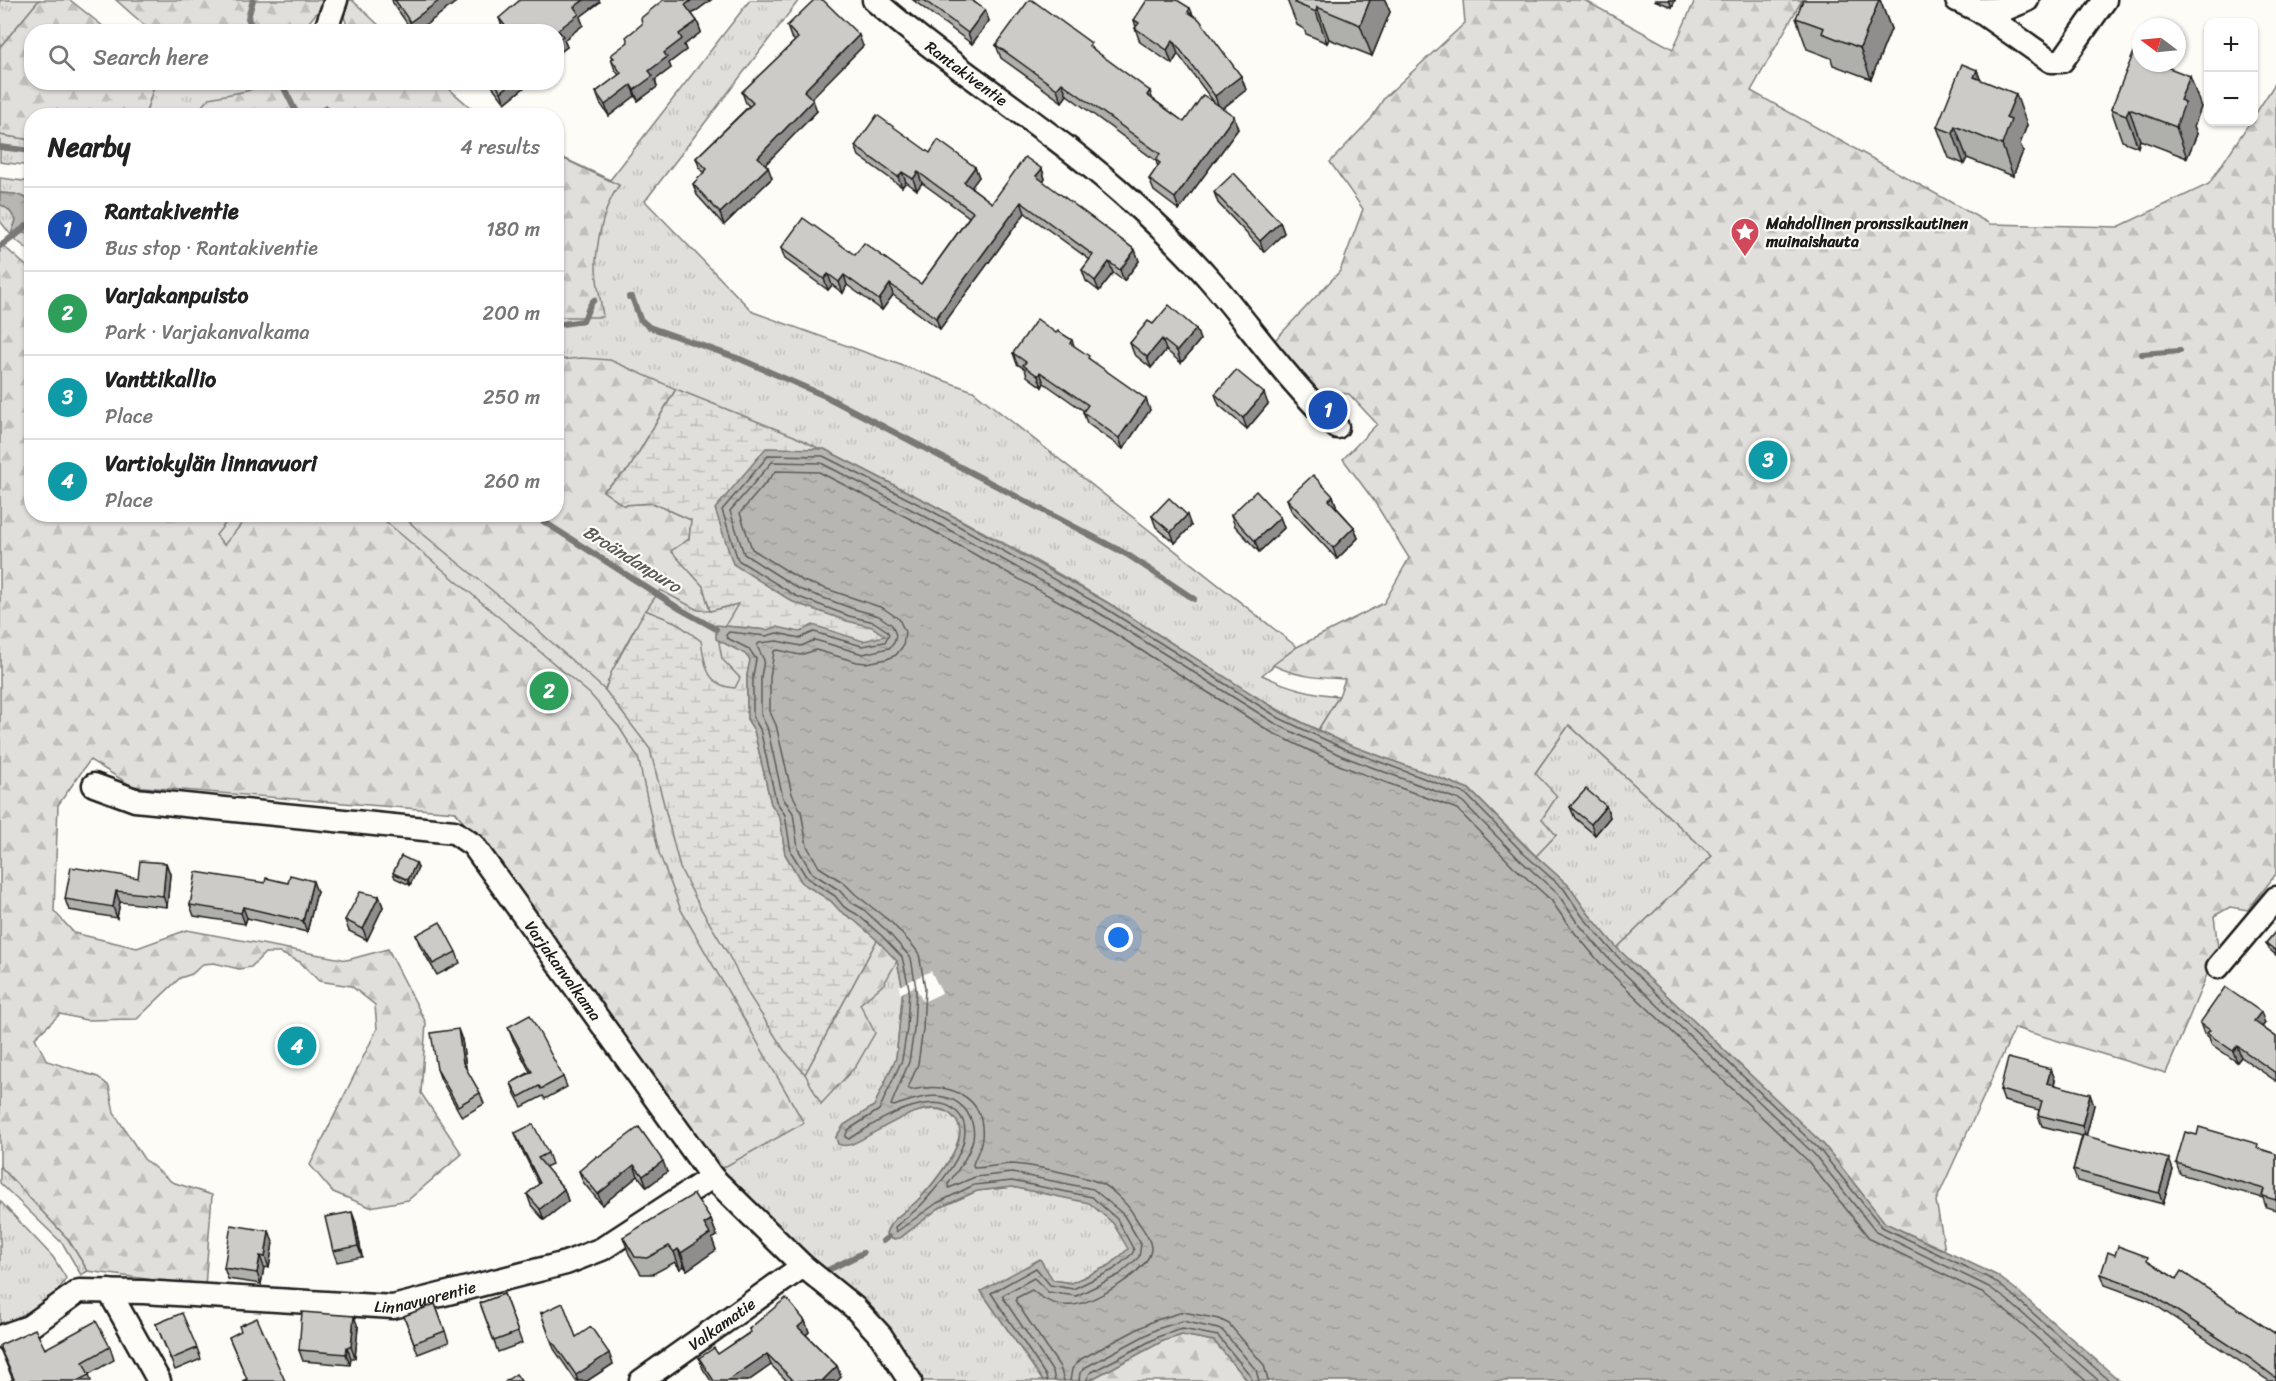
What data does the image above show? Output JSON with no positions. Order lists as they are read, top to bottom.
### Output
{
  "streets": {
    "street": [
      "Rantakiventie",
      "Varjakanvalkama",
      "Linnavuorentie",
      "Valkamatie"
    ]
  },
  "crossings": [
    ["Varjakanvalkama", "Linnavuorentie"],
    ["Varjakanvalkama", "Valkamatie"]
  ],
  "water": ["Broändanpuro"],
  "places": {
    "place": ["Mahdollinen pronssikautinen muinaishauta"]
  },
  "north": "left",
  "page": {
    "map_buttons": ["+", "−"],
    "search": "Search here",
    "heading": ["Nearby", "4 results"],
    "list": [
      {
        "mark": "1",
        "name": "Rantakiventie",
        "note": "Bus stop · Rantakiventie",
        "value": "180 m"
      },
      {
        "mark": "2",
        "name": "Varjakanpuisto",
        "note": "Park · Varjakanvalkama",
        "value": "200 m"
      },
      {
        "mark": "3",
        "name": "Vanttikallio",
        "note": "Place",
        "value": "250 m"
      },
      {
        "mark": "4",
        "name": "Vartiokylän linnavuori",
        "note": "Place",
        "value": "260 m"
      }
    ],
    "pins": [
      "1",
      "3",
      "2",
      "4"
    ]
  }
}
